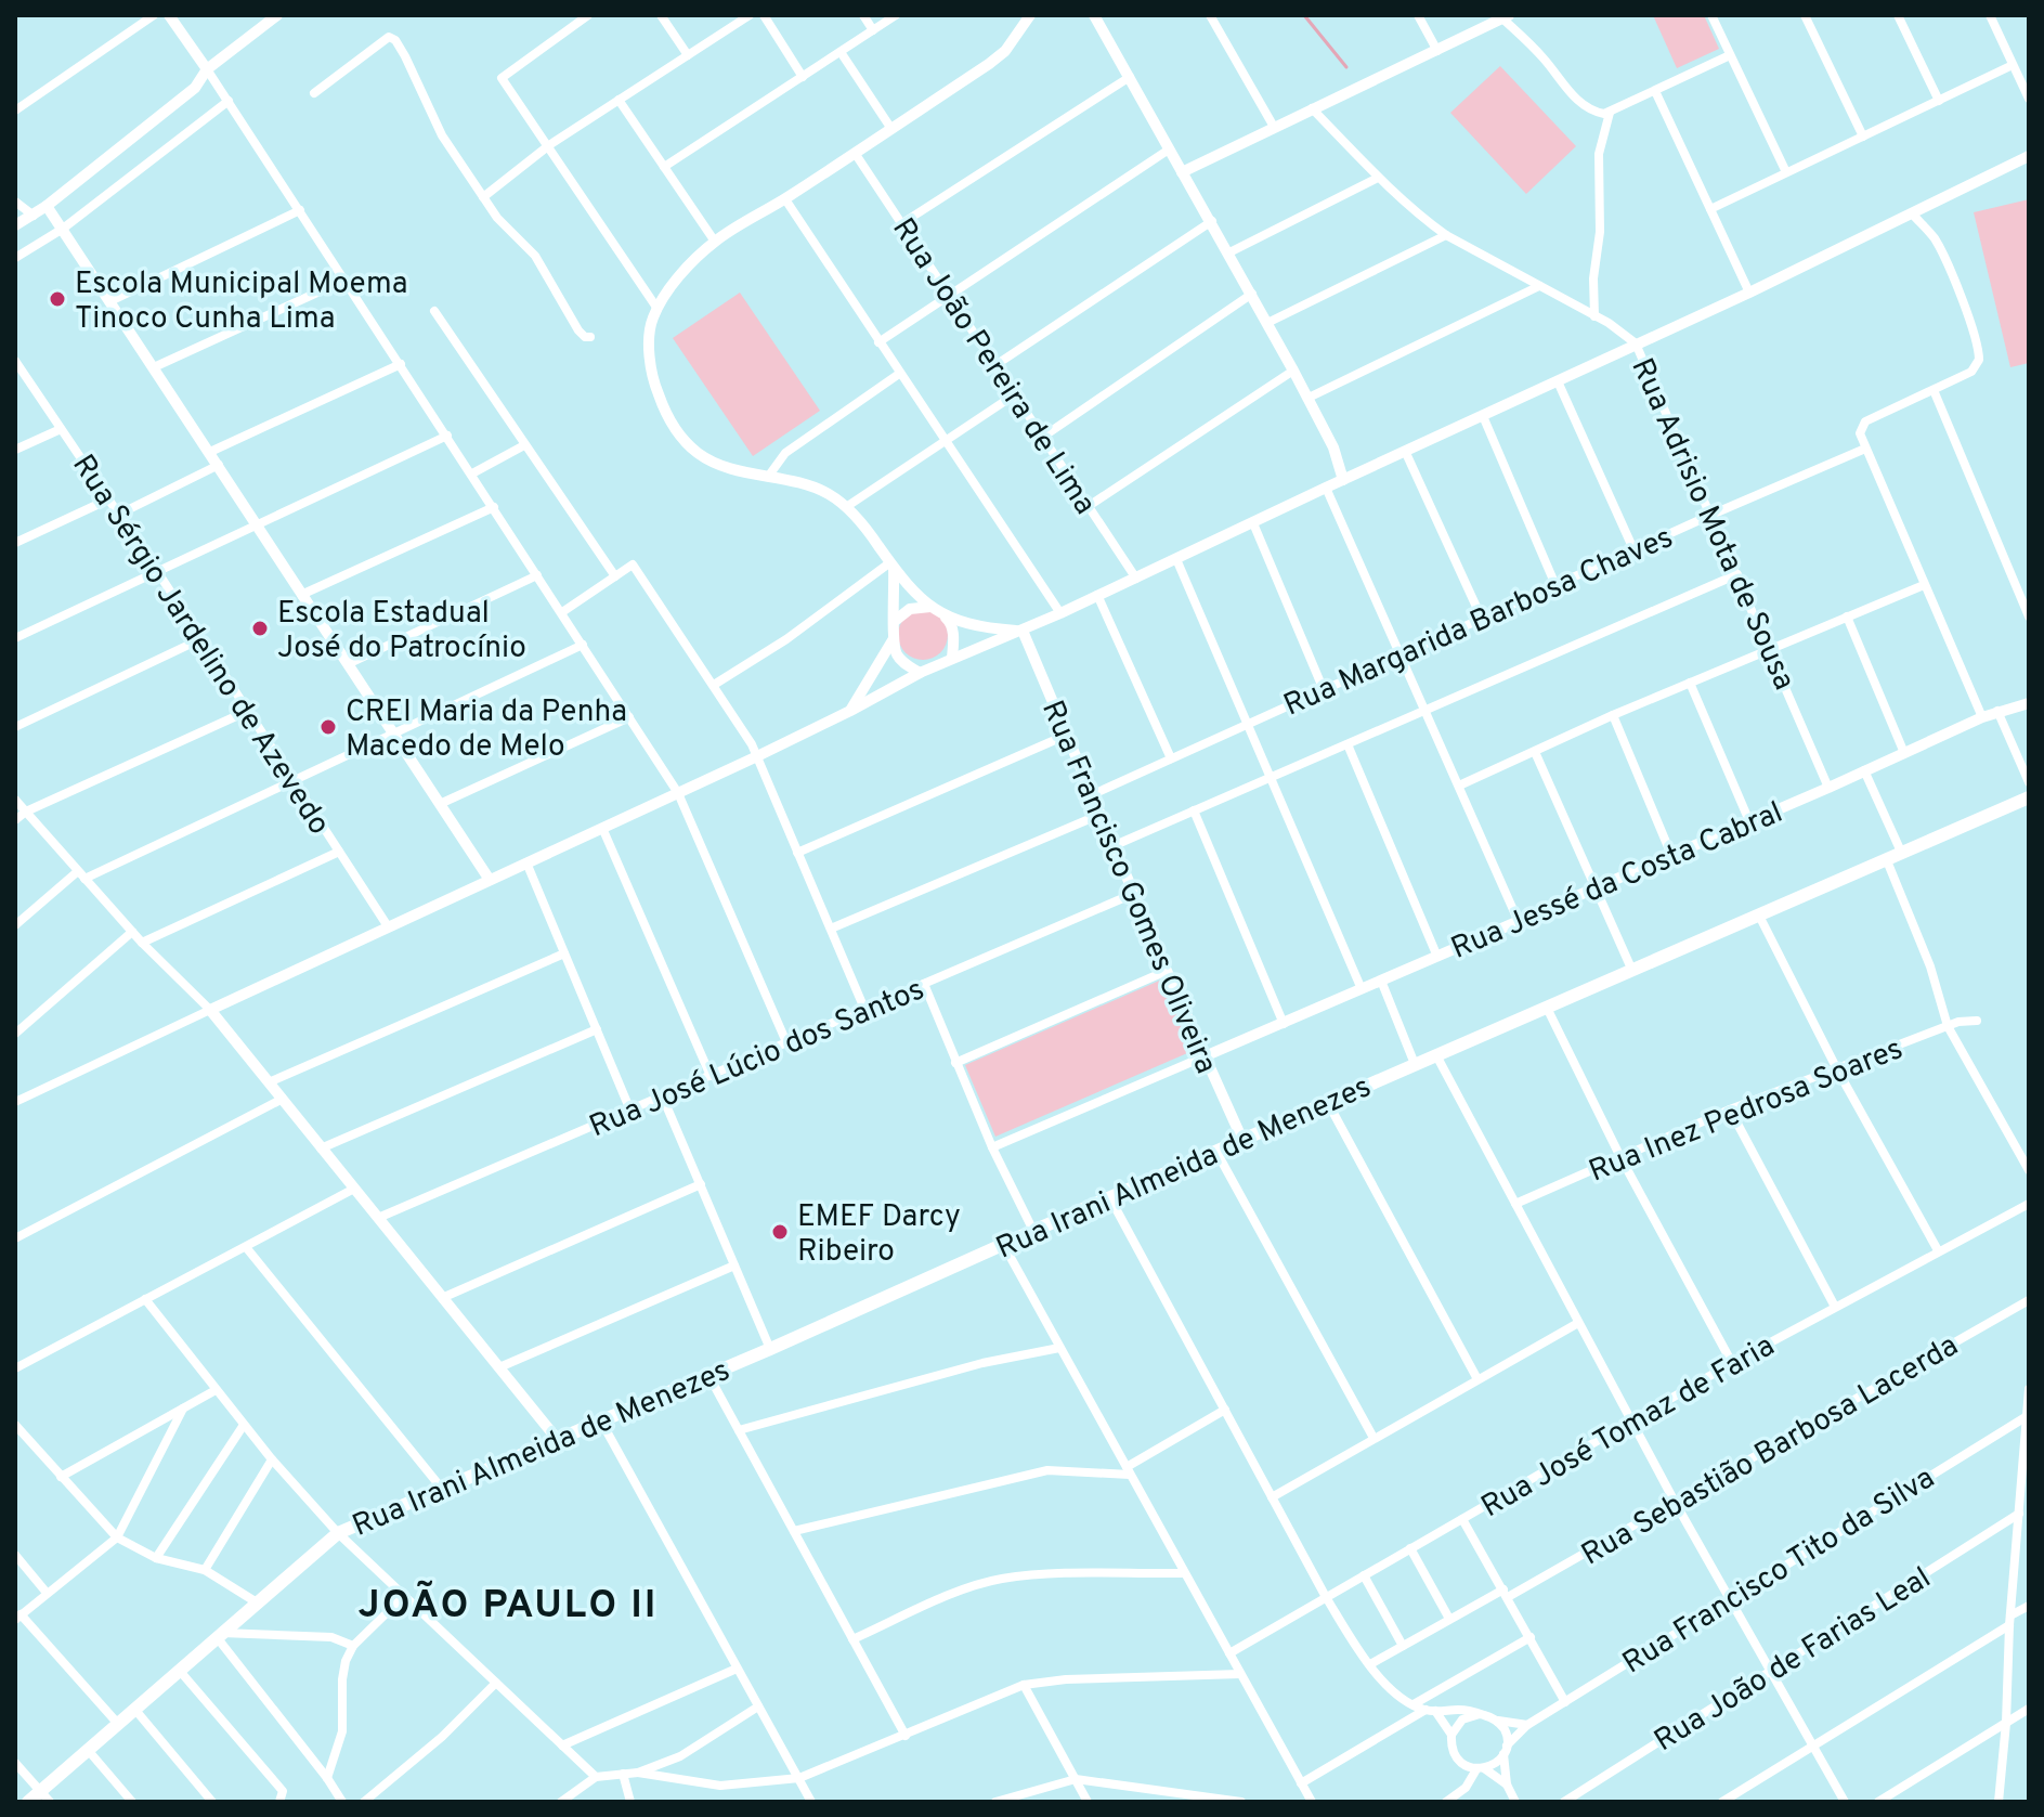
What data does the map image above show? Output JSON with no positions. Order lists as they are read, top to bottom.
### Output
{
  "streets": {
    "main road": ["Rua Irani Almeida de Menezes"],
    "street": [
      "Rua João Pereira de Lima",
      "Rua Adrisio Mota de Sousa",
      "Rua Margarida Barbosa Chaves",
      "Rua Sérgio Jardelino de Azevedo",
      "Rua Jessé da Costa Cabral",
      "Rua Francisco Gomes Oliveira",
      "Rua José Lúcio dos Santos",
      "Rua Inez Pedrosa Soares",
      "Rua José Tomaz de Faria",
      "Rua Sebastião Barbosa Lacerda",
      "Rua Francisco Tito da Silva",
      "Rua João de Farias Leal"
    ]
  },
  "crossings": [
    ["Rua Adrisio Mota de Sousa", "Rua Margarida Barbosa Chaves"],
    ["Rua Adrisio Mota de Sousa", "Rua Jessé da Costa Cabral"],
    ["Rua Margarida Barbosa Chaves", "Rua Francisco Gomes Oliveira"],
    ["Rua Jessé da Costa Cabral", "Rua Francisco Gomes Oliveira"],
    ["Rua Francisco Gomes Oliveira", "Rua José Lúcio dos Santos"],
    ["Rua Francisco Gomes Oliveira", "Rua Irani Almeida de Menezes"]
  ],
  "districts": ["JOÃO PAULO II"],
  "places": [
    "Escola Municipal Moema Tinoco Cunha Lima",
    "Escola Estadual José do Patrocínio",
    "CREI Maria da Penha Macedo de Melo",
    "EMEF Darcy Ribeiro"
  ]
}
